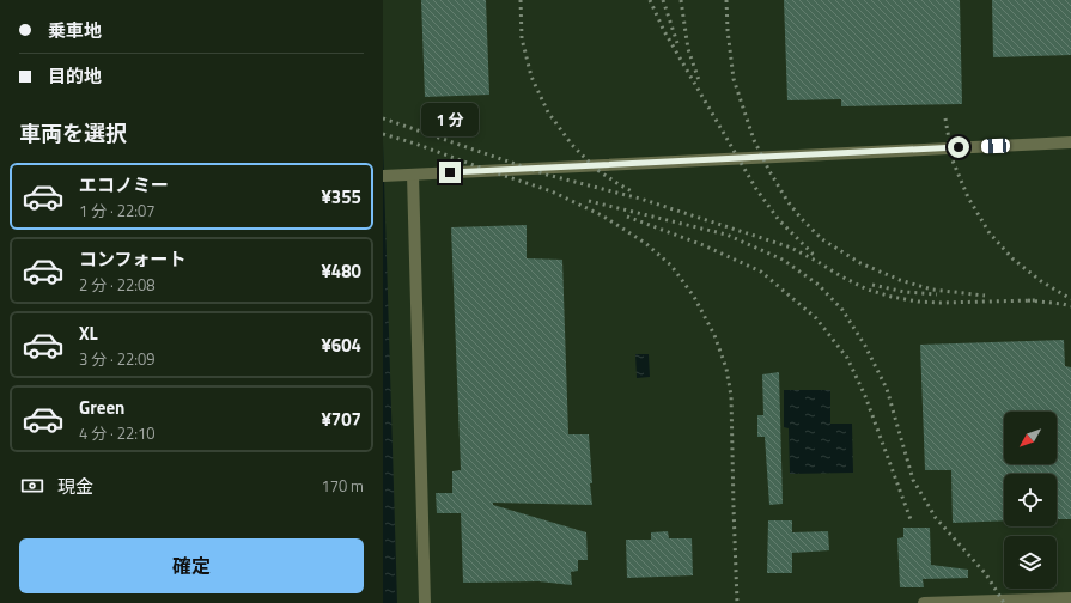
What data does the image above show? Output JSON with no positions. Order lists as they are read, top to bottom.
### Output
{
  "north": "bottom left",
  "page": {
    "banner": ["乗車地", "目的地"],
    "bubble": "1 分",
    "heading": "車両を選択",
    "list": [
      {
        "name": "エコノミー",
        "note": "1 分 · 22:07",
        "value": "¥355"
      },
      {
        "name": "コンフォート",
        "note": "2 分 · 22:08",
        "value": "¥480"
      },
      {
        "name": "XL",
        "note": "3 分 · 22:09",
        "value": "¥604"
      },
      {
        "name": "Green",
        "note": "4 分 · 22:10",
        "value": "¥707"
      }
    ],
    "pay": ["現金", "170 m"],
    "buttons": "確定"
  }
}
